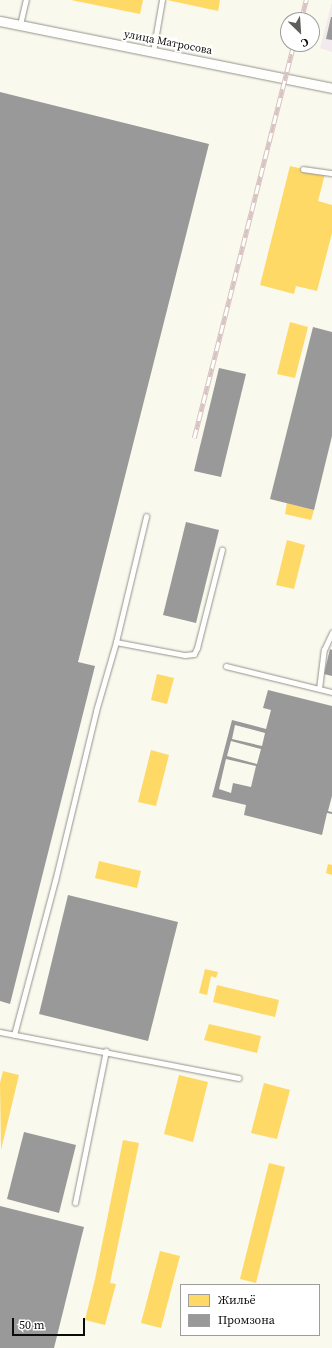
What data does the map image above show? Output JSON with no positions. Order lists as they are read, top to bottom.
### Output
{
  "streets": {
    "street": ["улица Матросова"]
  },
  "legend": ["Жильё", "Промзона"],
  "scale_bar": "50 m",
  "north": "bottom right"
}
